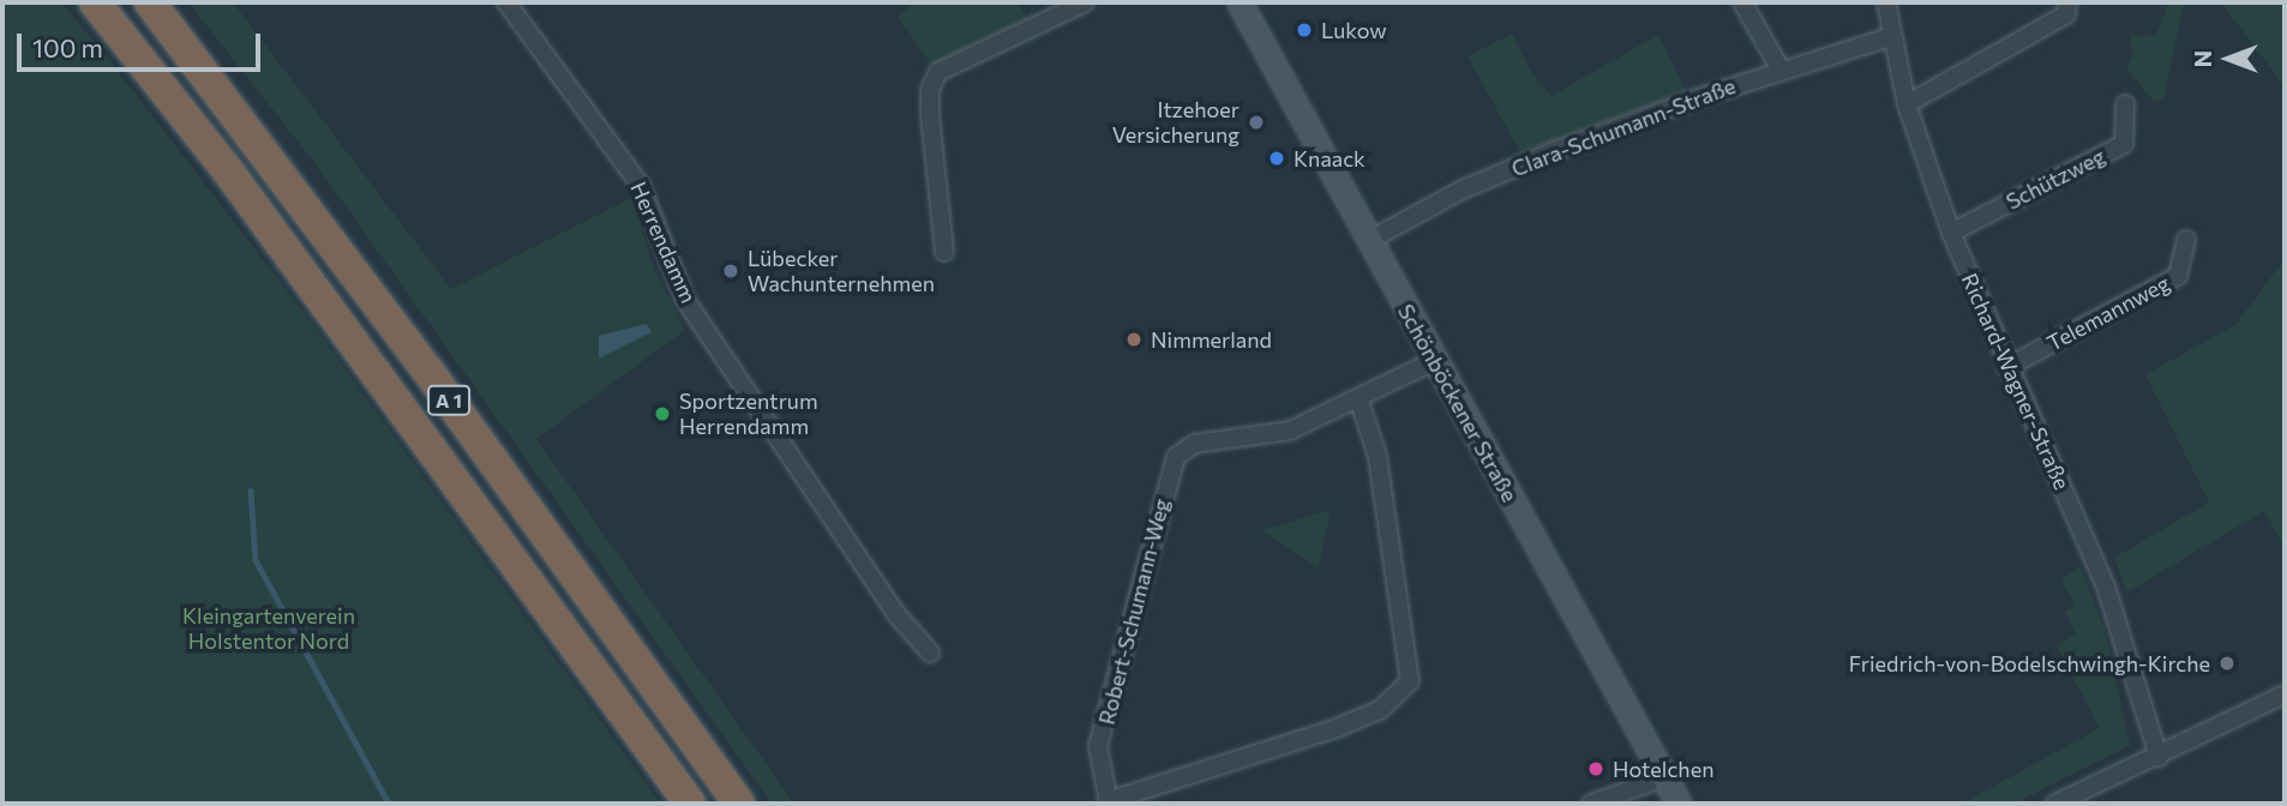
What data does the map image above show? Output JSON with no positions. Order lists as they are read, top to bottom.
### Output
{
  "streets": {
    "highway": ["A 1"],
    "main road": ["Schönböckener Straße"],
    "street": [
      "Clara-Schumann-Straße",
      "Schützweg",
      "Herrendamm",
      "Telemannweg",
      "Richard-Wagner-Straße",
      "Robert-Schumann-Weg"
    ]
  },
  "crossings": [
    ["Clara-Schumann-Straße", "Richard-Wagner-Straße"],
    ["Clara-Schumann-Straße", "Schönböckener Straße"],
    ["Schützweg", "Richard-Wagner-Straße"],
    ["Telemannweg", "Richard-Wagner-Straße"],
    ["Schönböckener Straße", "Robert-Schumann-Weg"]
  ],
  "parks": ["Kleingartenverein Holstentor Nord"],
  "places": [
    "Lukow",
    "Itzehoer Versicherung",
    "Knaack",
    "Lübecker Wachunternehmen",
    "Nimmerland",
    "Sportzentrum Herrendamm",
    "Friedrich-von-Bodelschwingh-Kirche",
    "Hotelchen"
  ],
  "scale_bar": "100 m",
  "north": "left"
}
